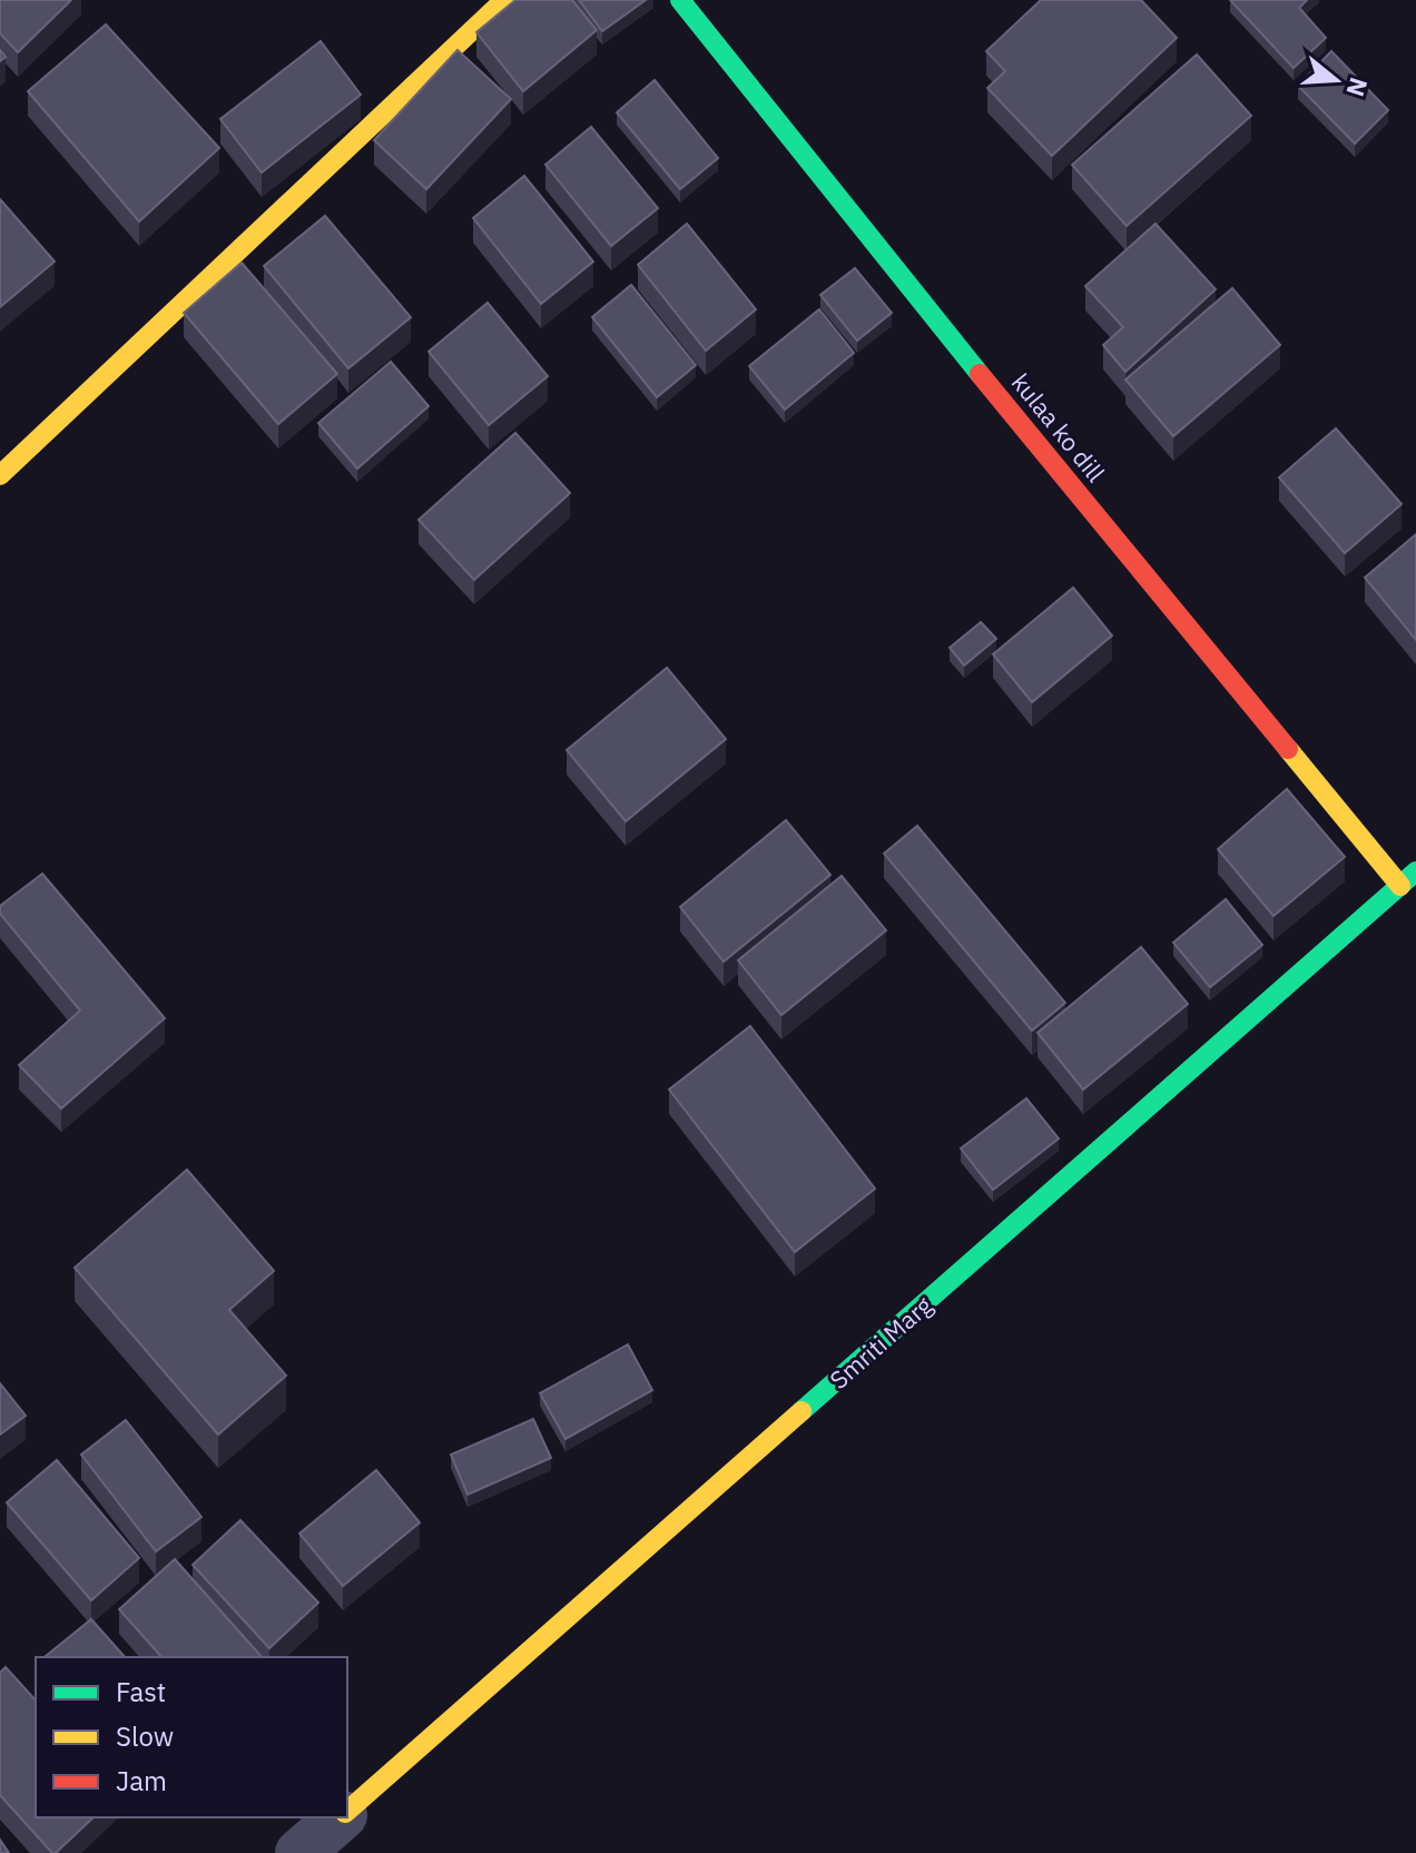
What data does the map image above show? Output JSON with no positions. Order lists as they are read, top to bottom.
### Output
{
  "streets": {
    "street": ["kulaa ko dill", "Smriti Marg"]
  },
  "crossings": [
    ["kulaa ko dill", "Smriti Marg"]
  ],
  "legend": ["Fast", "Slow", "Jam"],
  "north": "right"
}
